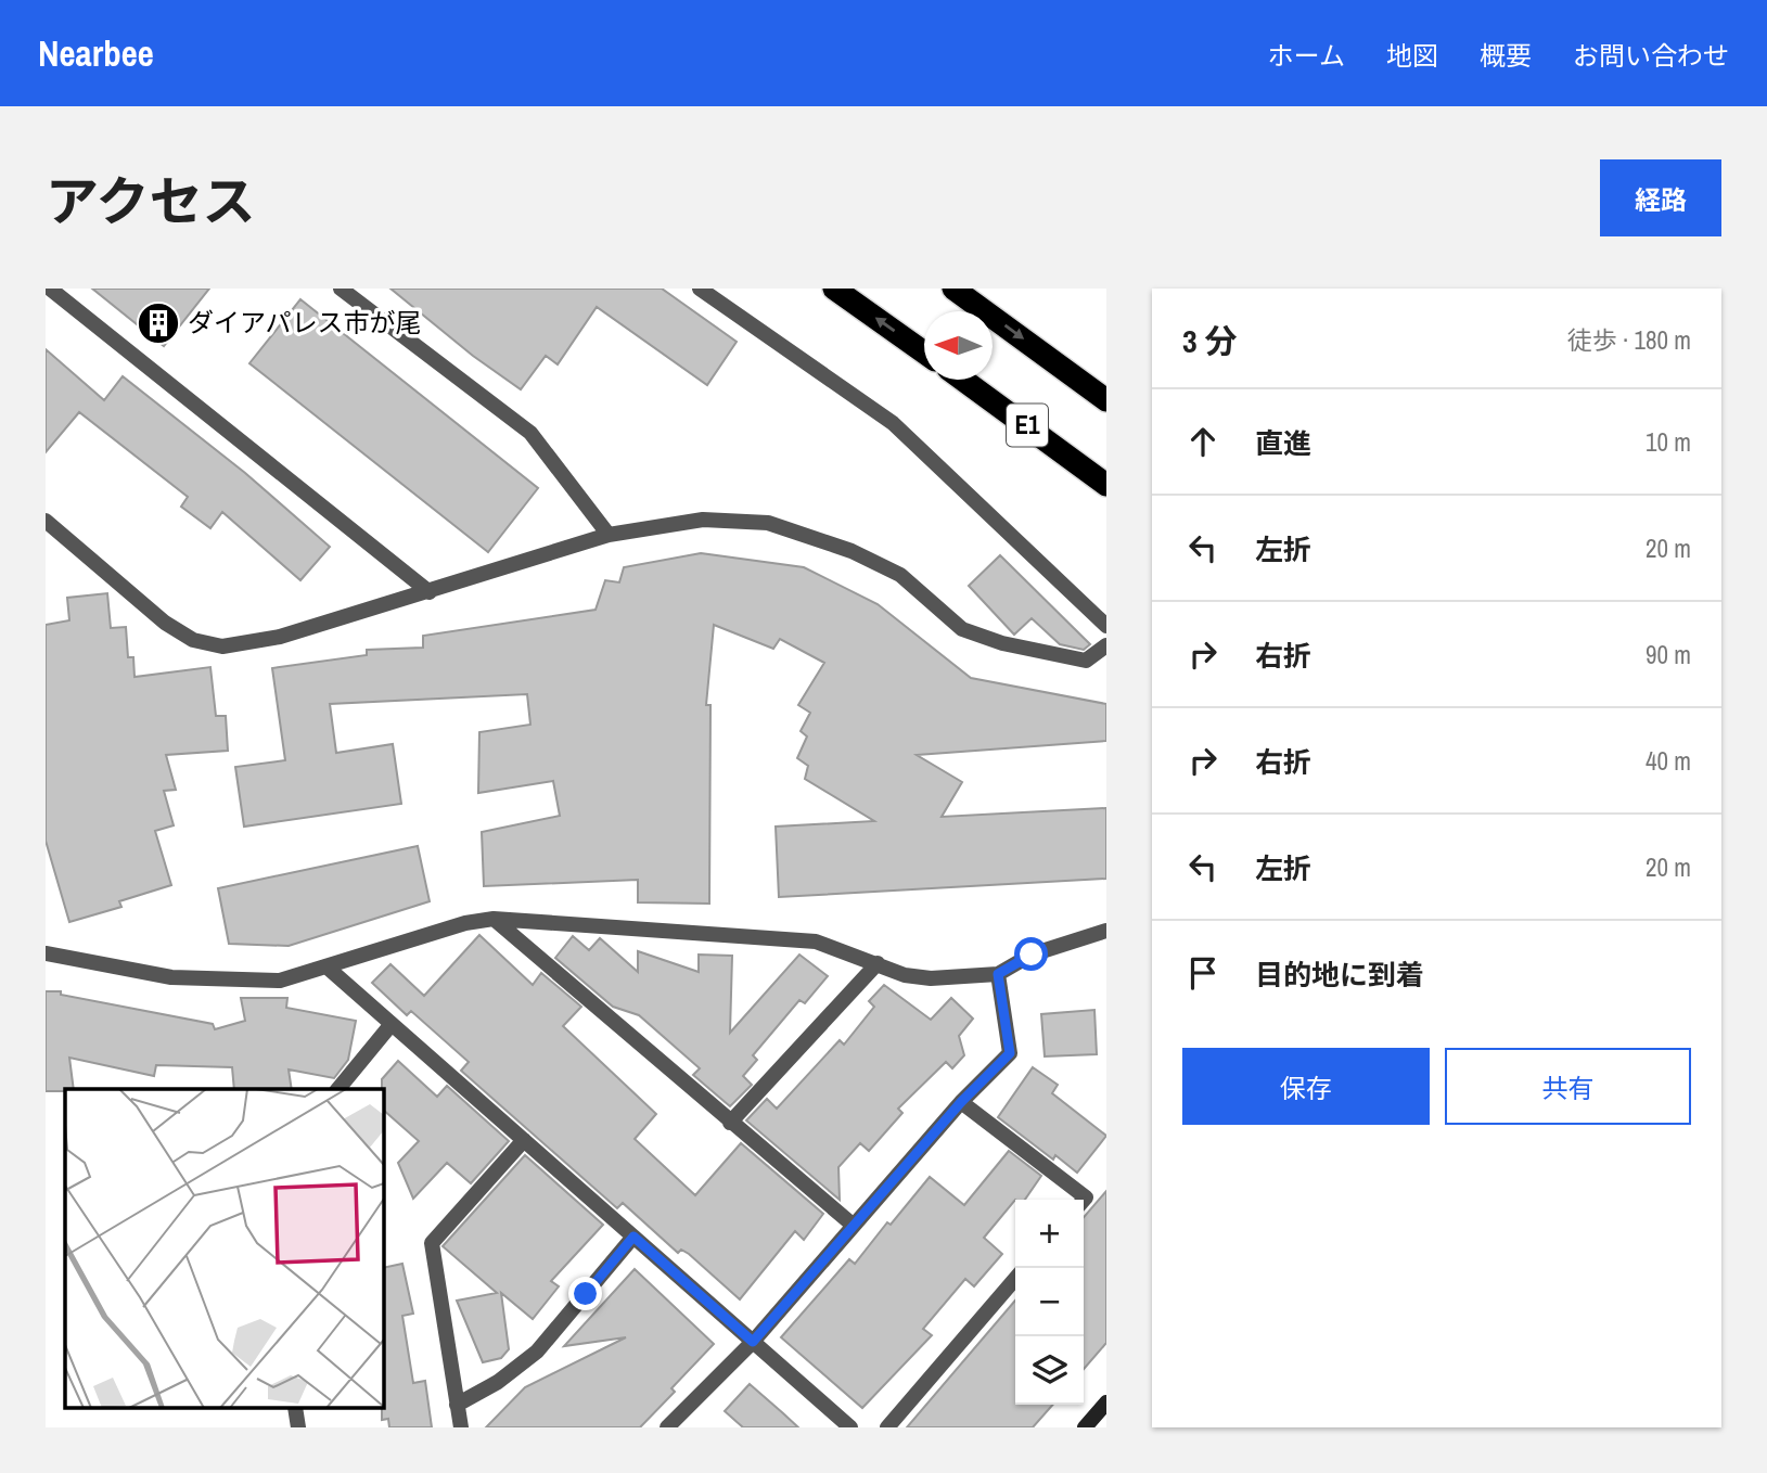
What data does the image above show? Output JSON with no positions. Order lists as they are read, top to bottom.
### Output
{
  "streets": {
    "highway": ["E1"]
  },
  "places": {
    "building": ["ダイアパレス市が尾"]
  },
  "north": "left",
  "page": {
    "header": "Nearbee",
    "nav": [
      "ホーム",
      "地図",
      "概要",
      "お問い合わせ"
    ],
    "title": "アクセス",
    "buttons": [
      "経路",
      ["保存", "共有"]
    ],
    "heading": ["3 分", "徒歩 · 180 m"],
    "list": [
      ["直進", "10 m"],
      ["左折", "20 m"],
      ["右折", "90 m"],
      ["右折", "40 m"],
      ["左折", "20 m"],
      "目的地に到着"
    ],
    "map_buttons": ["+", "−"]
  }
}
